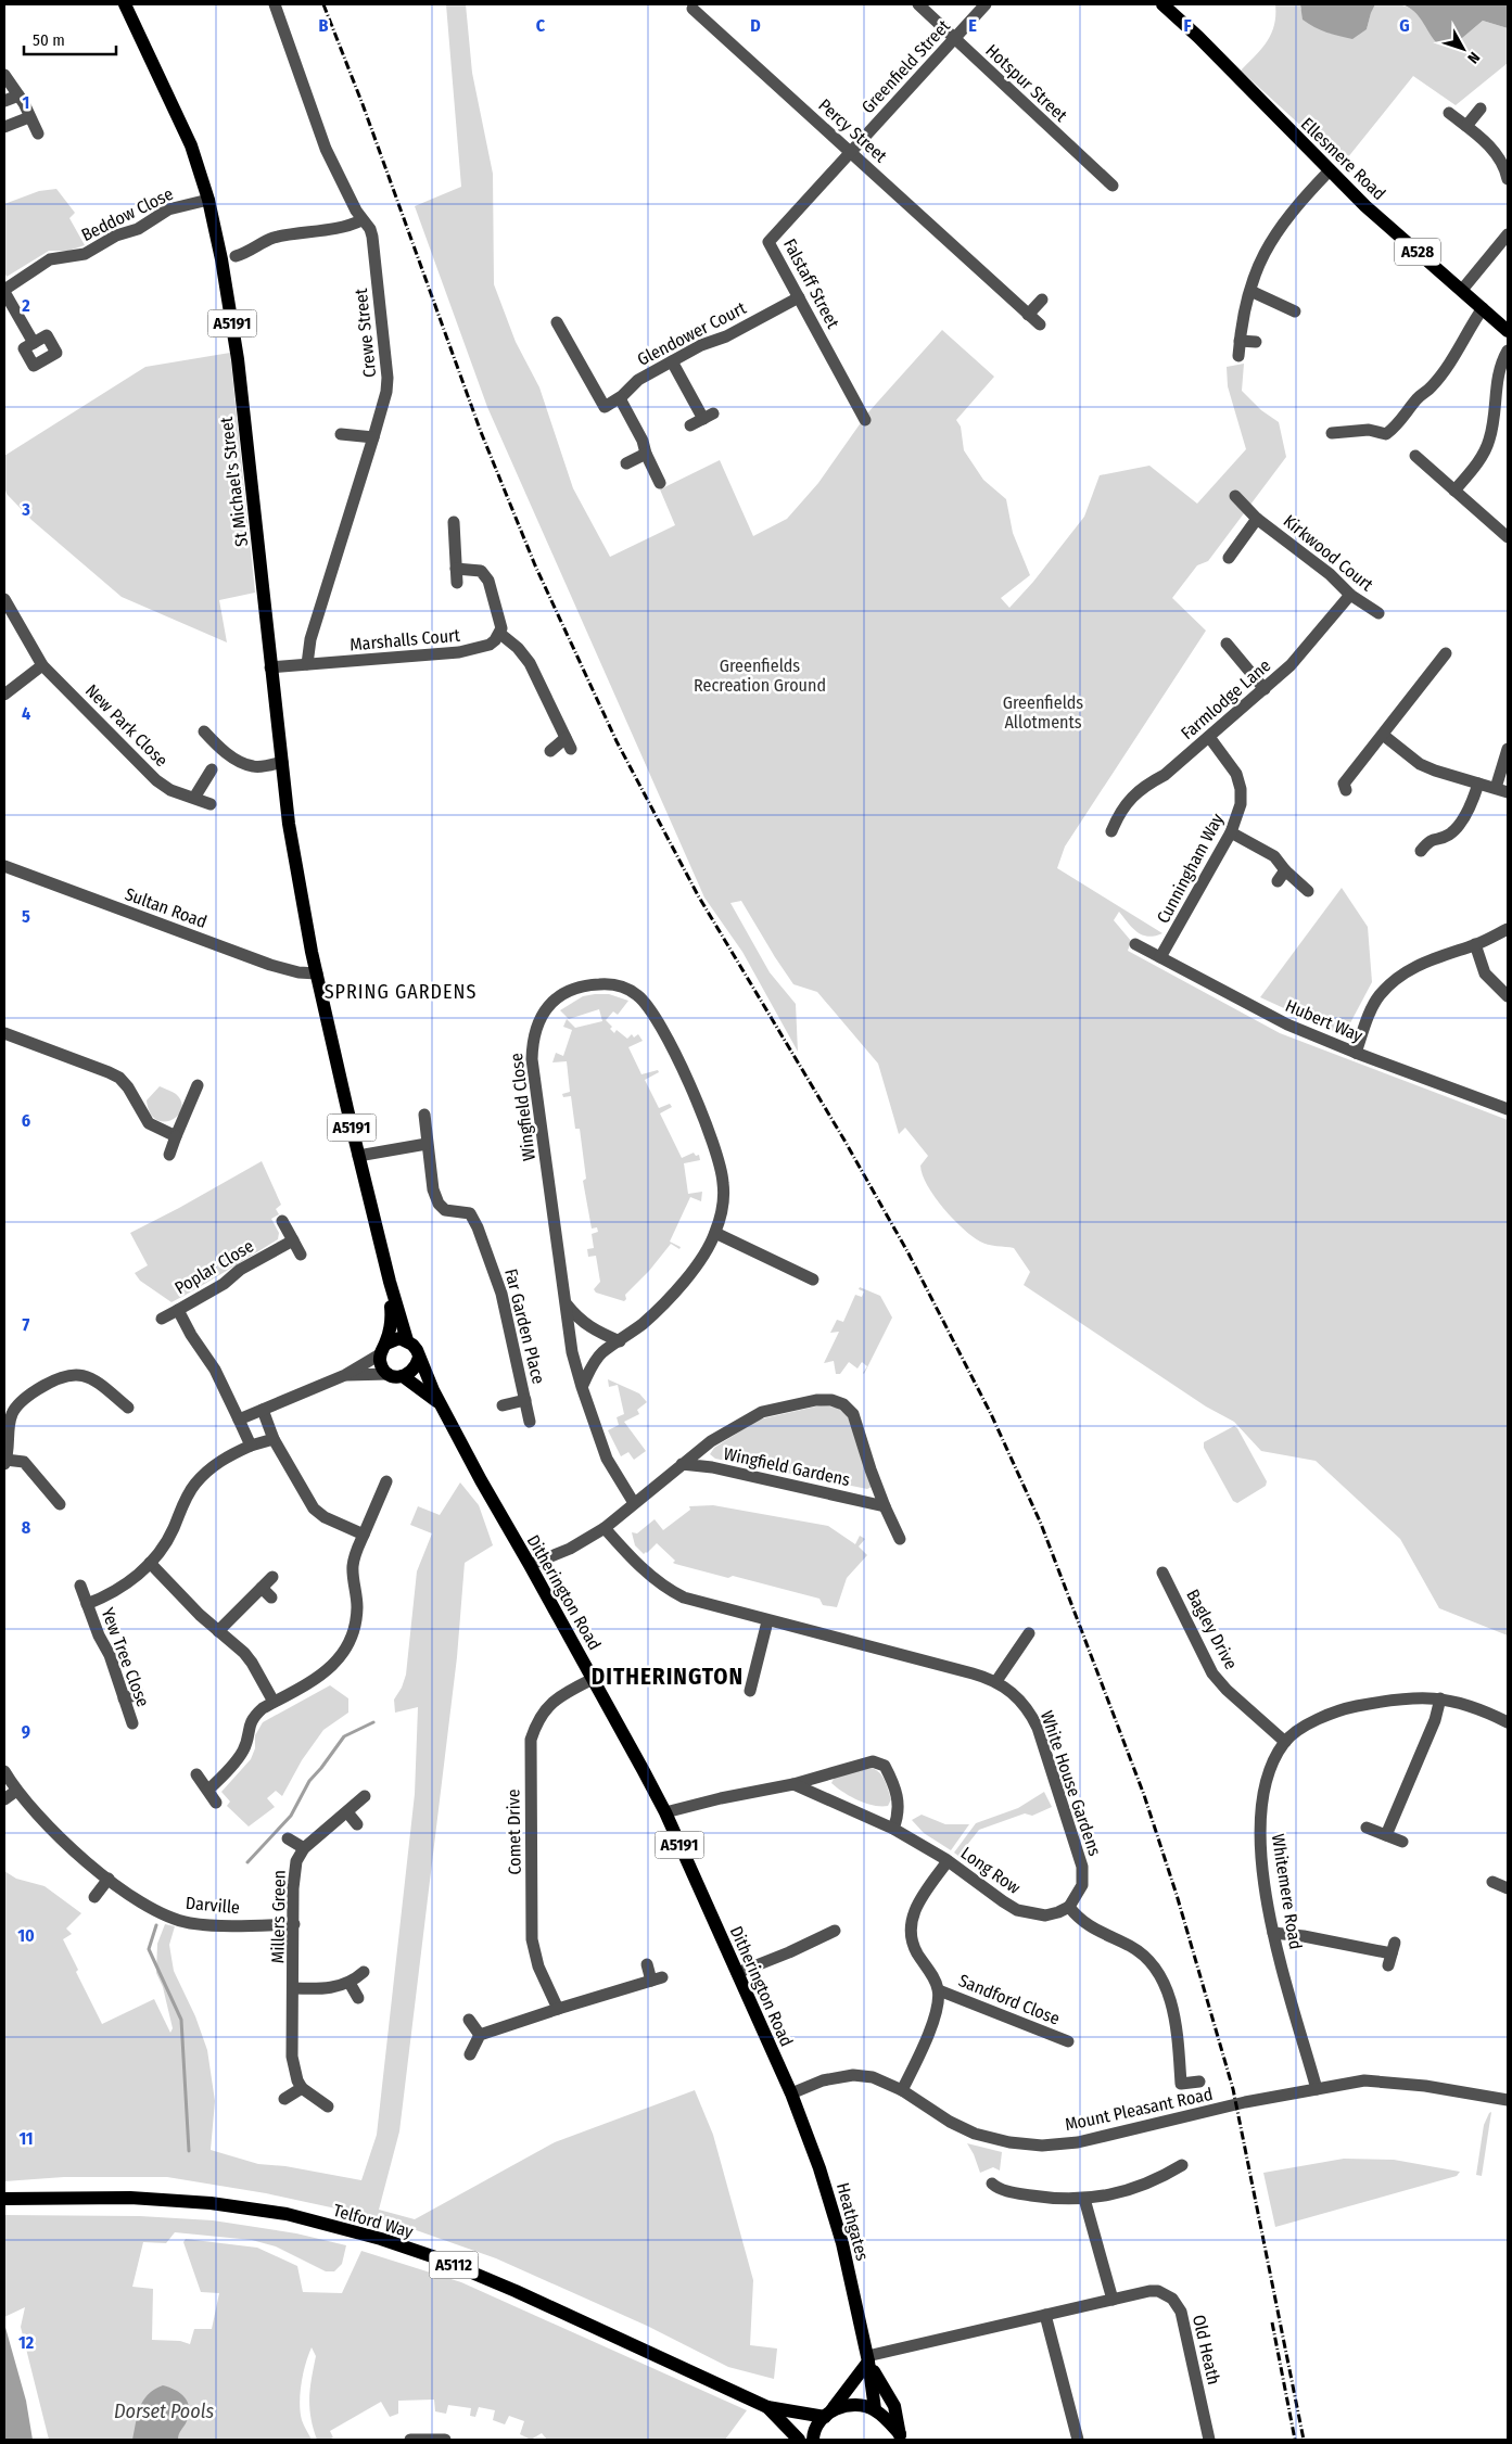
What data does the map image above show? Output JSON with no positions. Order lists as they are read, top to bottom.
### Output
{
  "streets": {
    "main road": [
      "Ellesmere Road",
      "A528",
      "A5191",
      "St Michael's Street",
      "Ditherington Road",
      "Telford Way",
      "Heathgates",
      "A5112"
    ],
    "street": [
      "Greenfield Street",
      "Hotspur Street",
      "Percy Street",
      "Beddow Close",
      "Falstaff Street",
      "Crewe Street",
      "Glendower Court",
      "Kirkwood Court",
      "Marshalls Court",
      "Farmlodge Lane",
      "New Park Close",
      "Cunningham Way",
      "Sultan Road",
      "Hubert Way",
      "Wingfield Close",
      "Poplar Close",
      "Far Garden Place",
      "Wingfield Gardens",
      "Bagley Drive",
      "Yew Tree Close",
      "White House Gardens",
      "Comet Drive",
      "Long Row",
      "Whitemere Road",
      "Darville",
      "Millers Green",
      "Sandford Close",
      "Mount Pleasant Road",
      "Old Heath"
    ]
  },
  "crossings": [
    ["Greenfield Street", "Hotspur Street"],
    ["Greenfield Street", "Percy Street"],
    ["Greenfield Street", "Falstaff Street"],
    ["Percy Street", "Falstaff Street"],
    ["Beddow Close", "St Michael's Street"],
    ["Falstaff Street", "Glendower Court"],
    ["A5191", "Heathgates"],
    ["A5191", "Old Heath"],
    ["Crewe Street", "Marshalls Court"],
    ["St Michael's Street", "Sultan Road"],
    ["St Michael's Street", "Ditherington Road"],
    ["Kirkwood Court", "Farmlodge Lane"],
    ["Farmlodge Lane", "Cunningham Way"],
    ["Cunningham Way", "Hubert Way"],
    ["Sultan Road", "Ditherington Road"],
    ["Wingfield Close", "Wingfield Gardens"],
    ["Wingfield Gardens", "Ditherington Road"],
    ["Wingfield Gardens", "White House Gardens"],
    ["Ditherington Road", "Comet Drive"],
    ["Ditherington Road", "Mount Pleasant Road"],
    ["Ditherington Road", "Heathgates"],
    ["Bagley Drive", "Whitemere Road"],
    ["White House Gardens", "Long Row"],
    ["Whitemere Road", "Mount Pleasant Road"],
    ["Darville", "Millers Green"],
    ["Mount Pleasant Road", "Heathgates"],
    ["Telford Way", "A5112"],
    ["Heathgates", "A5112"],
    ["Heathgates", "Old Heath"]
  ],
  "districts": ["SPRING GARDENS", "DITHERINGTON"],
  "water": ["Dorset Pools"],
  "parks": ["Greenfields Recreation Ground", "Greenfields Allotments"],
  "scale_bar": "50 m",
  "north": "bottom right",
  "grid": {
    "columns": [
      "B",
      "C",
      "D",
      "E",
      "F",
      "G"
    ],
    "rows": [
      "1",
      "2",
      "3",
      "4",
      "5",
      "6",
      "7",
      "8",
      "9",
      "10",
      "11",
      "12"
    ]
  }
}
